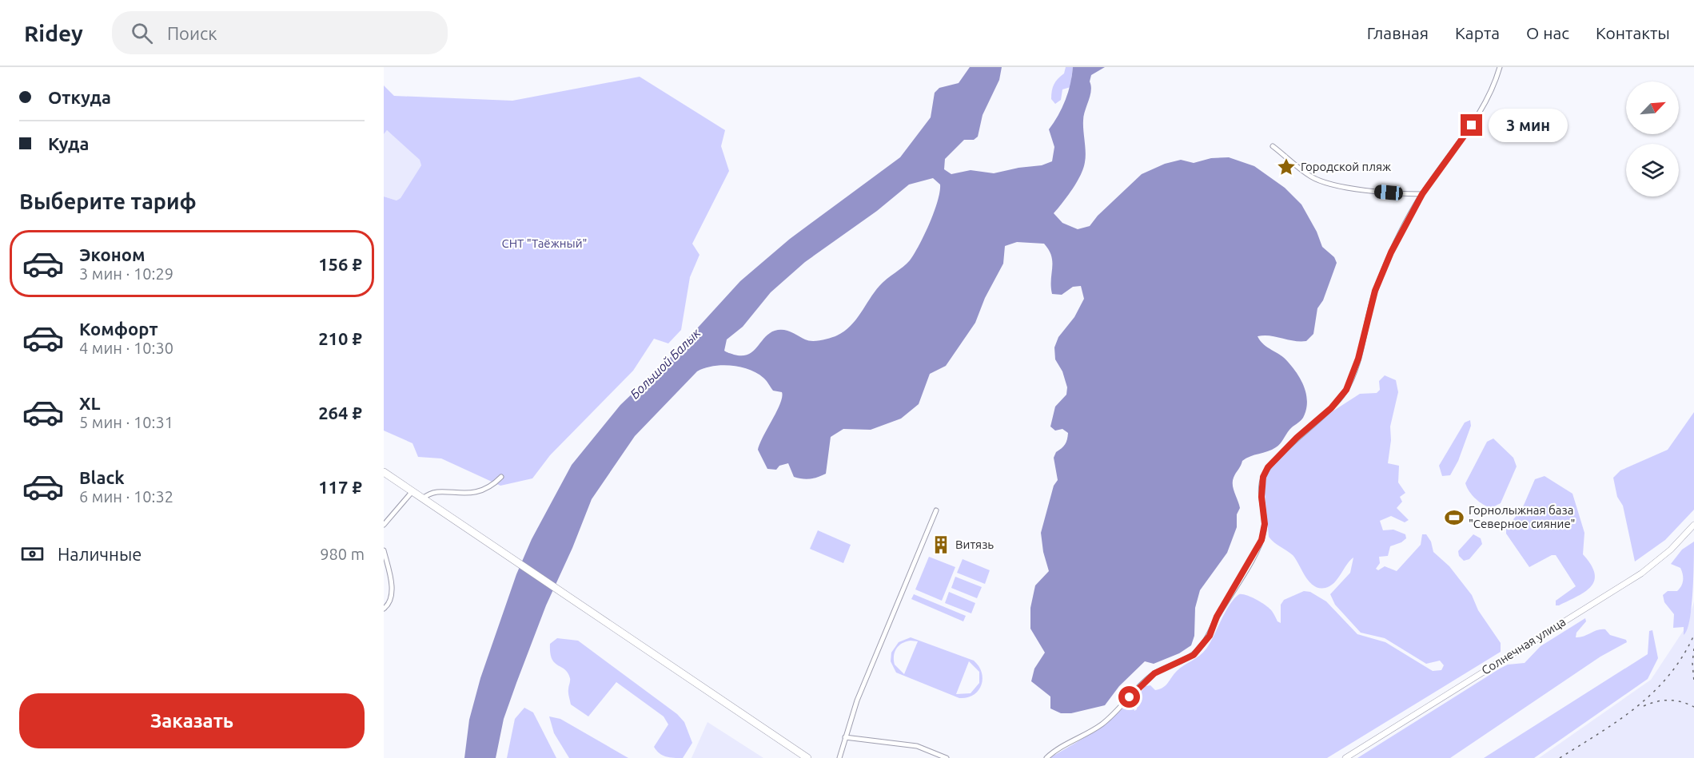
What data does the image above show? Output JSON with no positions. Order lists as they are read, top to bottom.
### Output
{
  "streets": {
    "street": ["Солнечная улица"]
  },
  "water": ["Большой Балык"],
  "parks": ["СНТ \"Таёжный\""],
  "places": {
    "place": ["Городской пляж"],
    "sports": ["Горнолыжная база \"Северное сияние\""],
    "building": ["Витязь"]
  },
  "north": "top right",
  "page": {
    "header": "Ridey",
    "search": "Поиск",
    "nav": [
      "Главная",
      "Карта",
      "О нас",
      "Контакты"
    ],
    "banner": ["Откуда", "Куда"],
    "bubble": "3 мин",
    "heading": "Выберите тариф",
    "list": [
      {
        "name": "Эконом",
        "note": "3 мин · 10:29",
        "value": "156 ₽"
      },
      {
        "name": "Комфорт",
        "note": "4 мин · 10:30",
        "value": "210 ₽"
      },
      {
        "name": "XL",
        "note": "5 мин · 10:31",
        "value": "264 ₽"
      },
      {
        "name": "Black",
        "note": "6 мин · 10:32",
        "value": "117 ₽"
      }
    ],
    "pay": ["Наличные", "980 m"],
    "buttons": "Заказать"
  }
}
